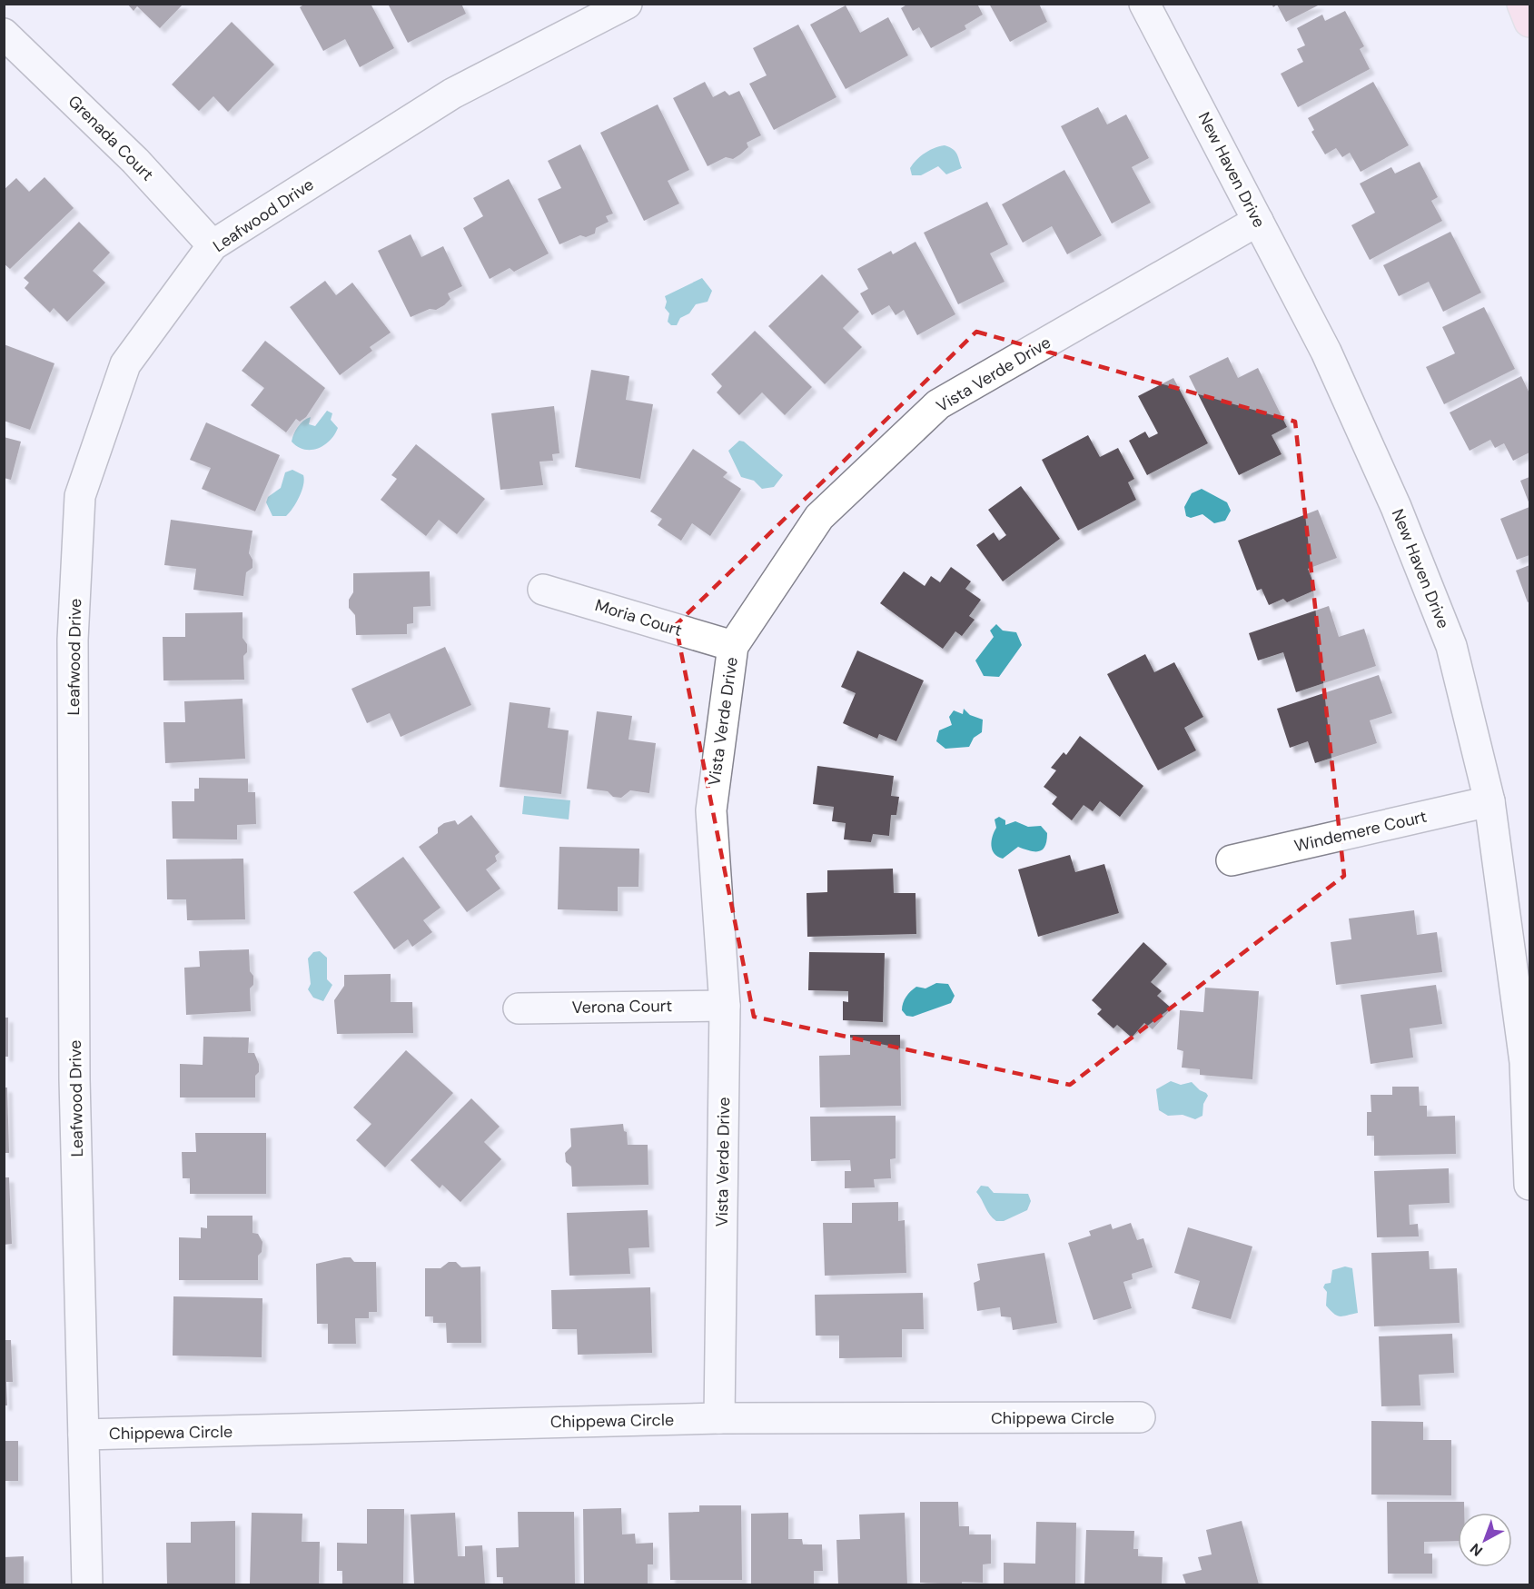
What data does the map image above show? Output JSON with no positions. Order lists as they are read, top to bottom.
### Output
{
  "streets": {
    "street": [
      "Grenada Court",
      "New Haven Drive",
      "Leafwood Drive",
      "Vista Verde Drive",
      "Moria Court",
      "Windemere Court",
      "Verona Court",
      "Chippewa Circle"
    ]
  },
  "crossings": [
    ["Grenada Court", "Leafwood Drive"],
    ["New Haven Drive", "Vista Verde Drive"],
    ["New Haven Drive", "Windemere Court"],
    ["Leafwood Drive", "Chippewa Circle"],
    ["Vista Verde Drive", "Moria Court"],
    ["Vista Verde Drive", "Verona Court"],
    ["Vista Verde Drive", "Chippewa Circle"]
  ],
  "north": "bottom left"
}
